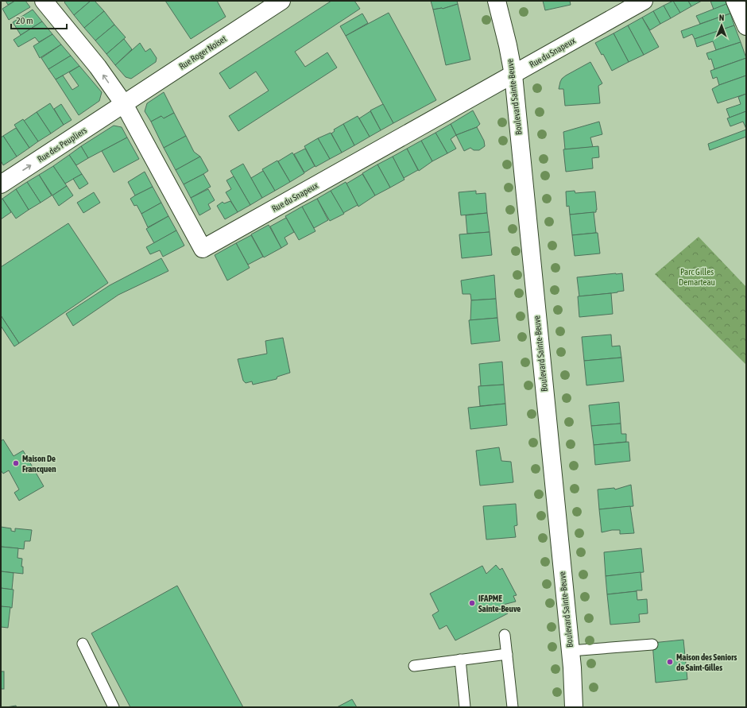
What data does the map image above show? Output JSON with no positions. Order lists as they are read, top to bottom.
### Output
{
  "streets": {
    "street": [
      "Rue Roger Noiset",
      "Rue du Snapeux",
      "Boulevard Sainte-Beuve",
      "Rue des Peupliers"
    ]
  },
  "crossings": [
    ["Rue Roger Noiset", "Rue du Snapeux"],
    ["Rue Roger Noiset", "Rue des Peupliers"],
    ["Rue du Snapeux", "Boulevard Sainte-Beuve"],
    ["Rue du Snapeux", "Rue des Peupliers"]
  ],
  "one_way": ["Rue des Peupliers"],
  "parks": ["Parc Gilles Demarteau"],
  "places": ["Maison De Francquen", "IFAPME Sainte-Beuve", "Maison des Seniors de Saint-Gilles"],
  "scale_bar": "20 m",
  "north": "top"
}
